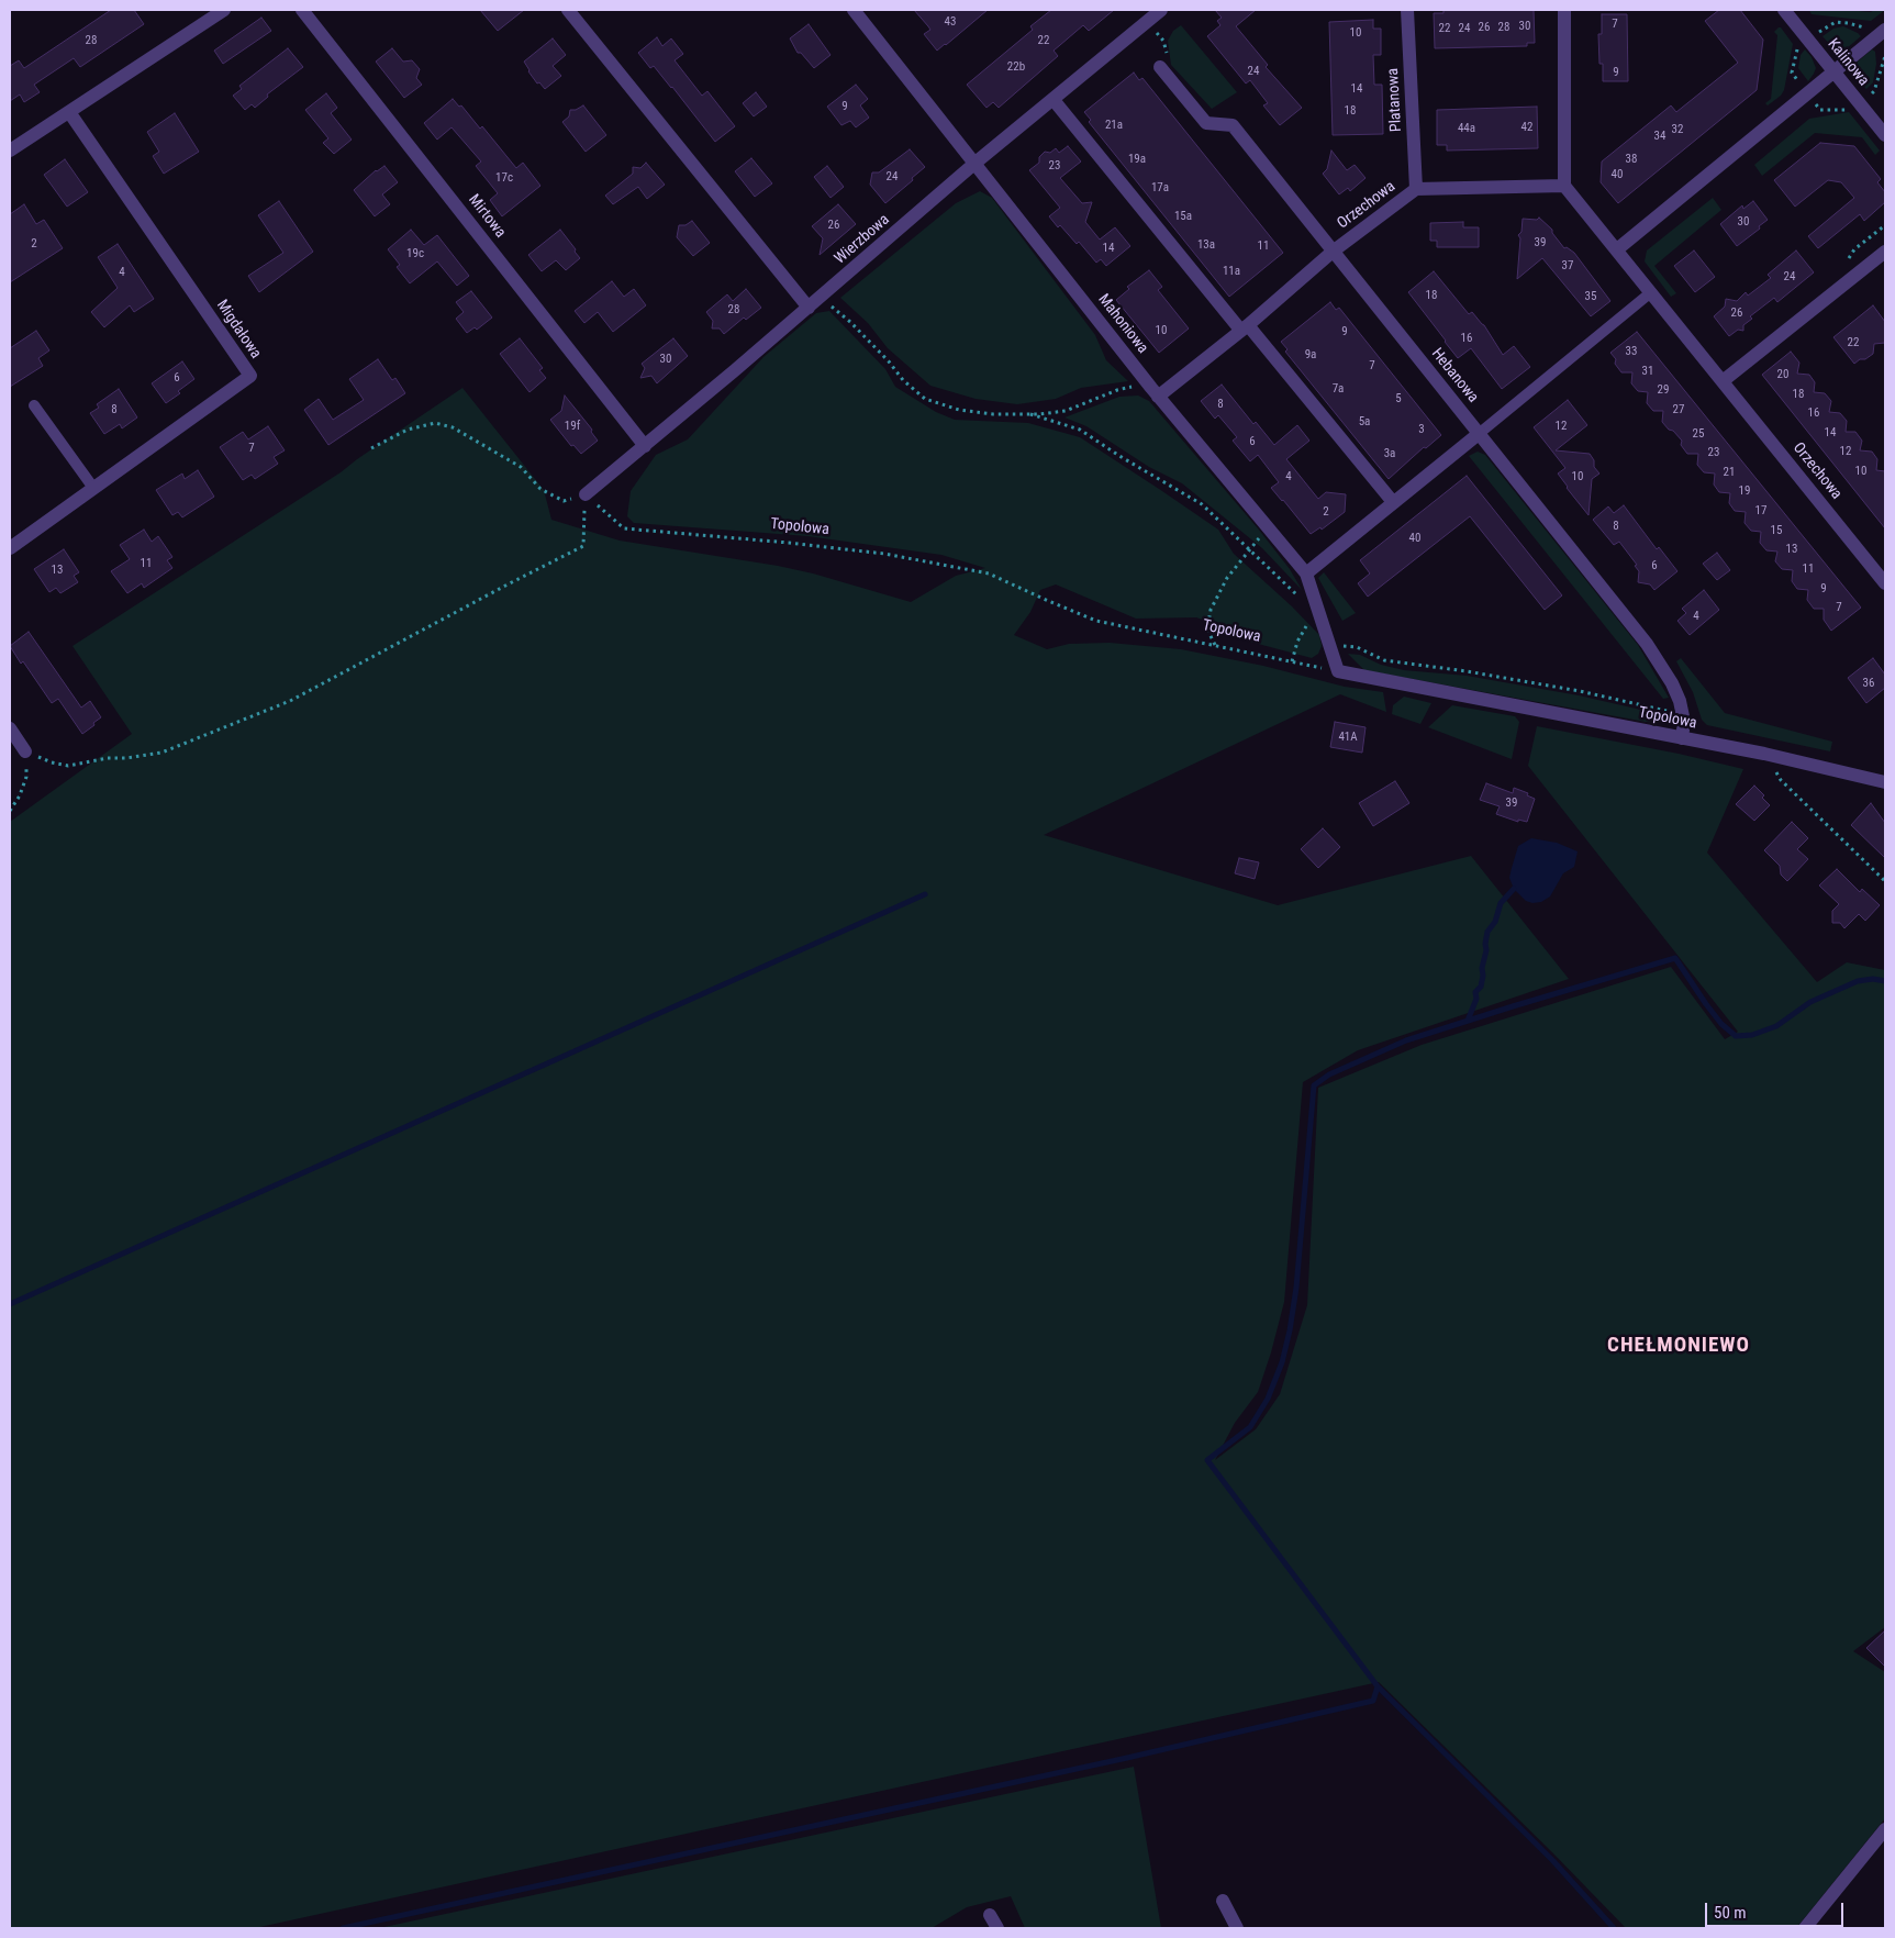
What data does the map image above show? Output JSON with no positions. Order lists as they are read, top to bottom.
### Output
{
  "streets": {
    "street": [
      "Kalinowa",
      "Platanowa",
      "Orzechowa",
      "Mirtowa",
      "Wierzbowa",
      "Mahoniowa",
      "Migdałowa",
      "Hebanowa",
      "Topolowa"
    ]
  },
  "crossings": [
    ["Platanowa", "Orzechowa"],
    ["Orzechowa", "Mahoniowa"],
    ["Orzechowa", "Hebanowa"],
    ["Mirtowa", "Wierzbowa"],
    ["Wierzbowa", "Mahoniowa"],
    ["Wierzbowa", "Topolowa"],
    ["Mahoniowa", "Topolowa"],
    ["Hebanowa", "Topolowa"]
  ],
  "districts": ["CHEŁMONIEWO"],
  "house_numbers": [
    "43",
    "7",
    "30",
    "26",
    "28",
    "22",
    "24",
    "10",
    "28",
    "22",
    "22b",
    "24",
    "9",
    "14",
    "9",
    "18",
    "21a",
    "42",
    "44a",
    "32",
    "34",
    "19a",
    "38",
    "23",
    "40",
    "24",
    "17c",
    "17a",
    "15a",
    "30",
    "26",
    "39",
    "2",
    "13a",
    "11",
    "14",
    "19c",
    "37",
    "11a",
    "4",
    "24",
    "18",
    "35",
    "28",
    "26",
    "10",
    "9",
    "16",
    "22",
    "33",
    "9a",
    "30",
    "7",
    "31",
    "20",
    "6",
    "7a",
    "29",
    "18",
    "5",
    "8",
    "8",
    "27",
    "16",
    "5a",
    "19f",
    "12",
    "3",
    "14",
    "25",
    "6",
    "7",
    "12",
    "23",
    "3a",
    "10",
    "21",
    "4",
    "10",
    "19",
    "17",
    "2",
    "8",
    "15",
    "40",
    "13",
    "11",
    "6",
    "11",
    "13",
    "9",
    "7",
    "4",
    "36",
    "41A",
    "39"
  ],
  "scale_bar": "50 m"
}
